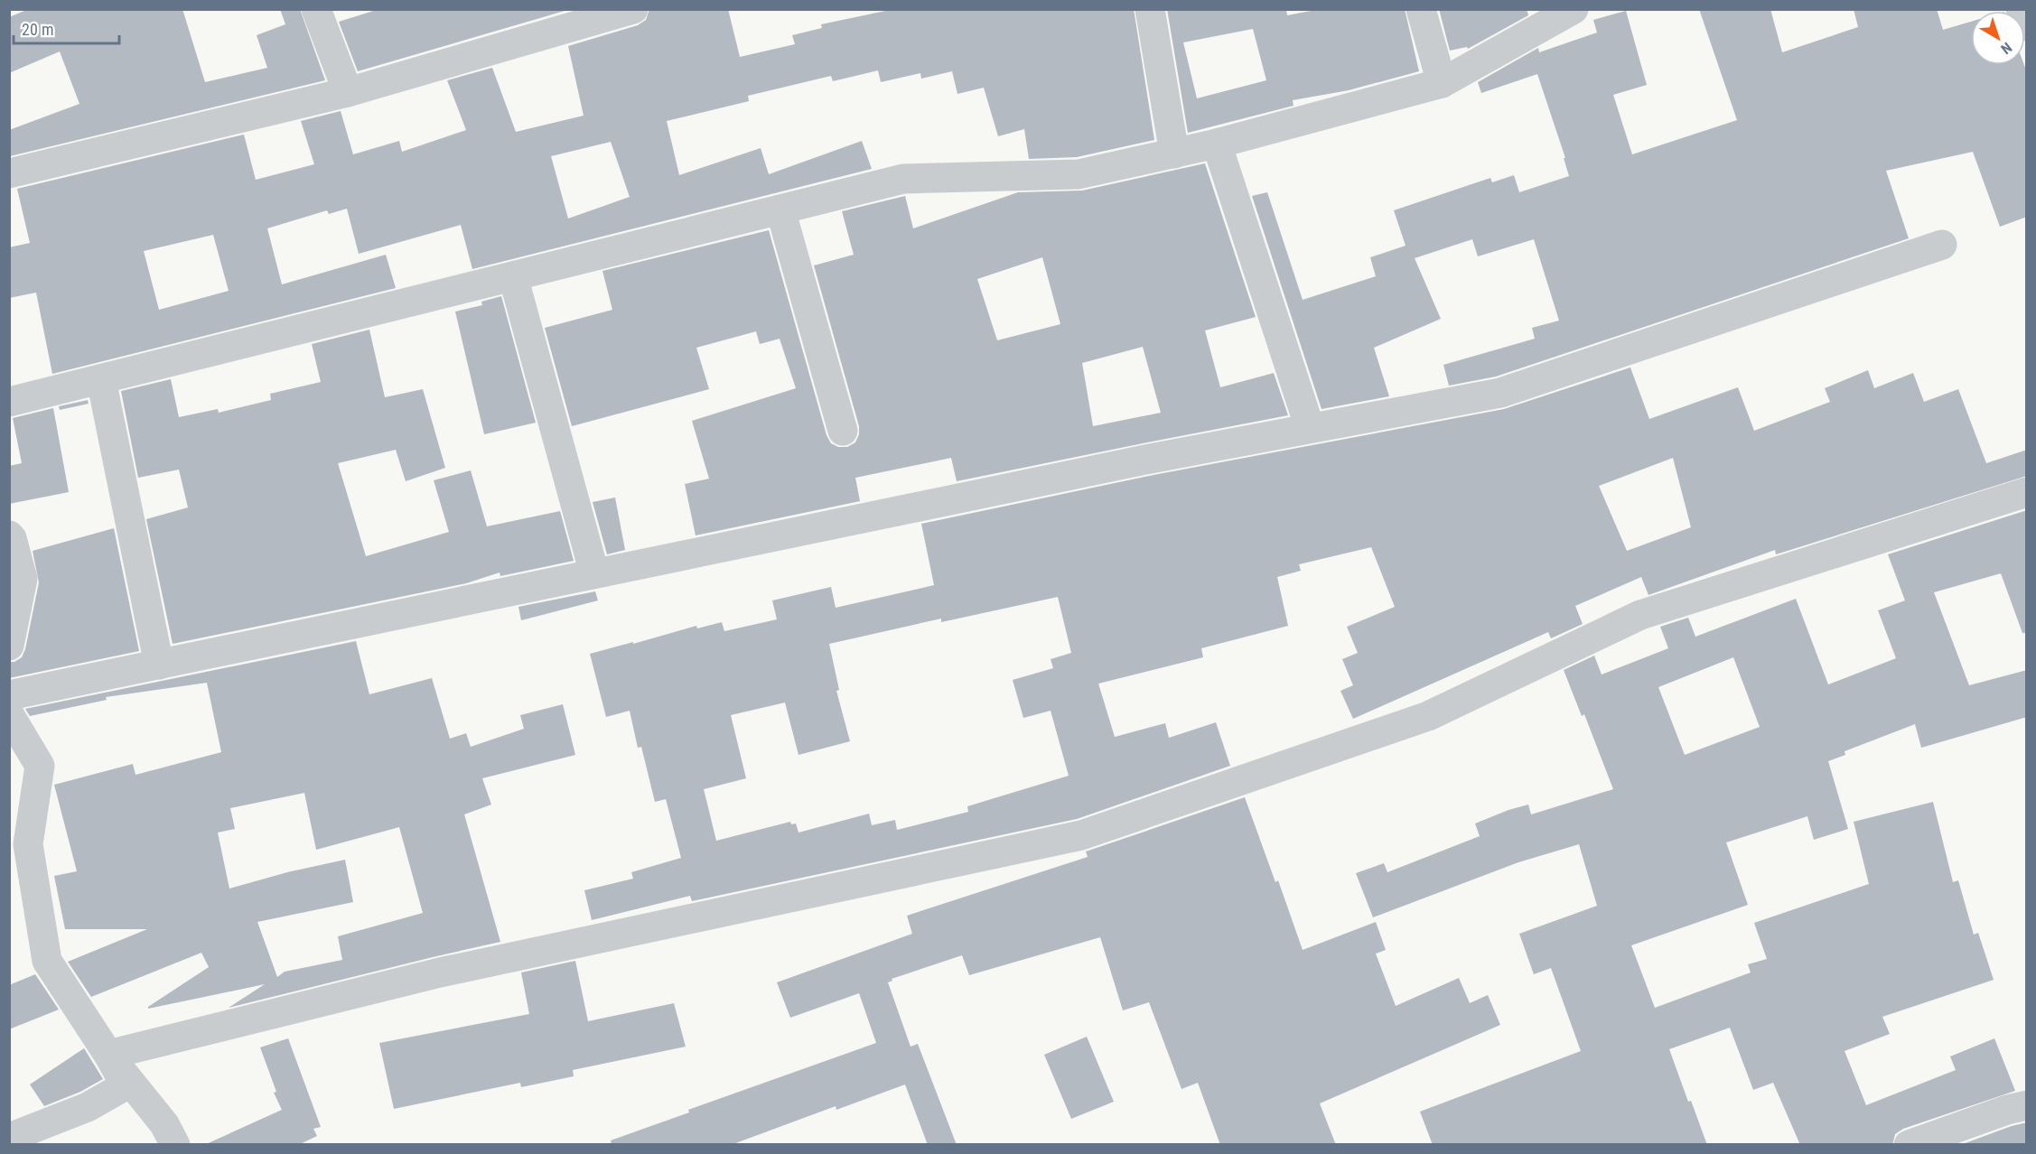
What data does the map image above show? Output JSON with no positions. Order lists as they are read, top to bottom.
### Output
{
  "scale_bar": "20 m",
  "north": "bottom right"
}
